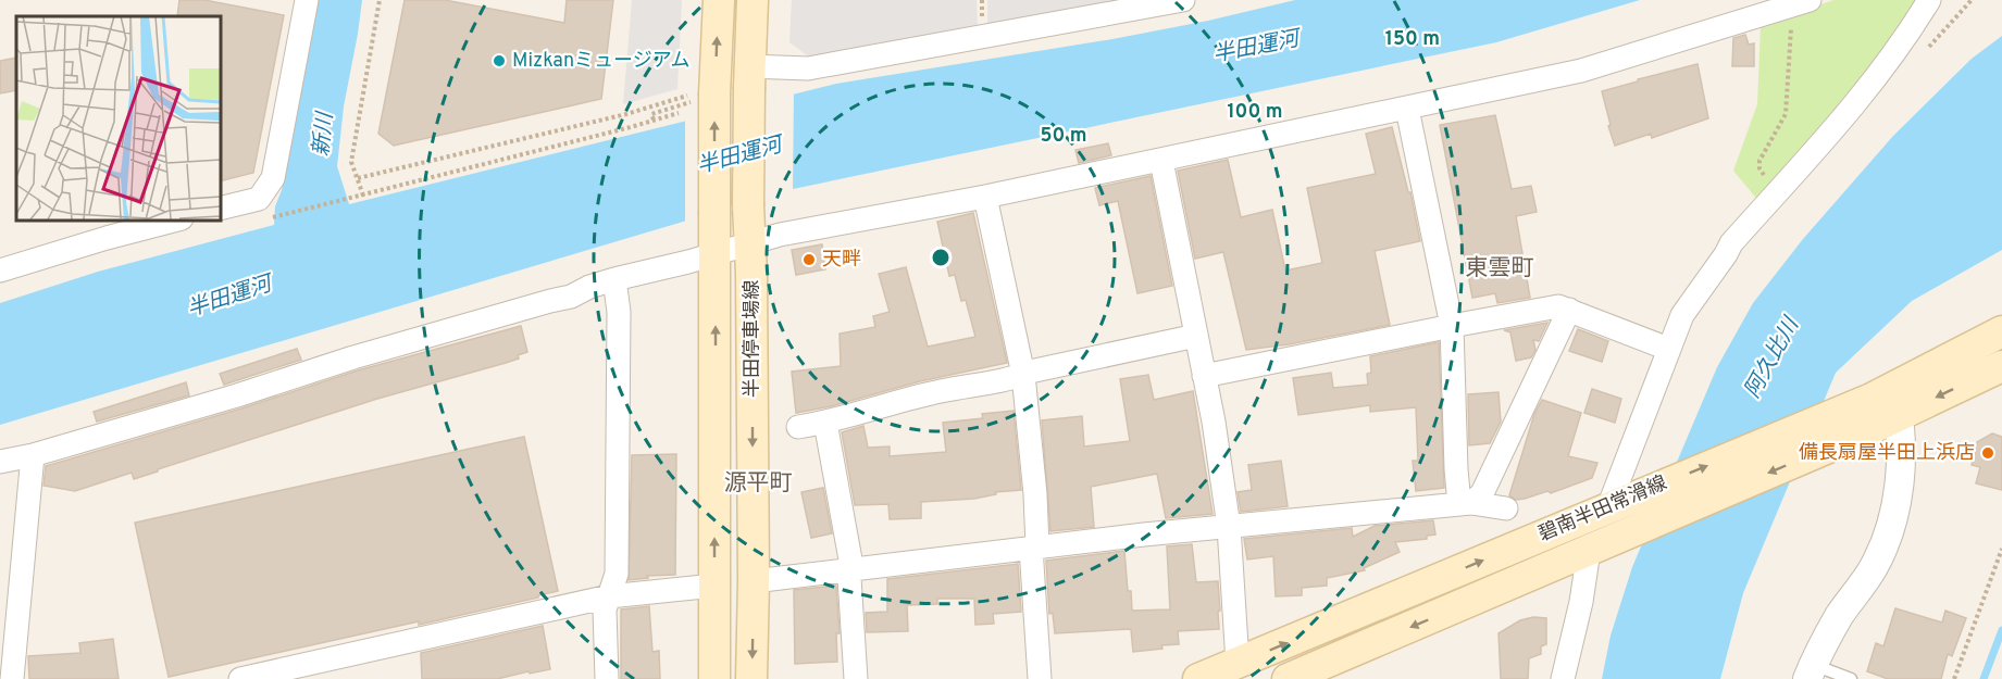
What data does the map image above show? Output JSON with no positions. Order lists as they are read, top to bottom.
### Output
{
  "streets": {
    "main road": ["半田停車場線", "碧南半田常滑線"]
  },
  "districts": ["東雲町", "源平町"],
  "water": ["半田運河", "新川", "阿久比川"],
  "places": ["Mizkanミュージアム", "天畔", "備長扇屋半田上浜店"],
  "rings": ["150 m", "100 m", "50 m"]
}
